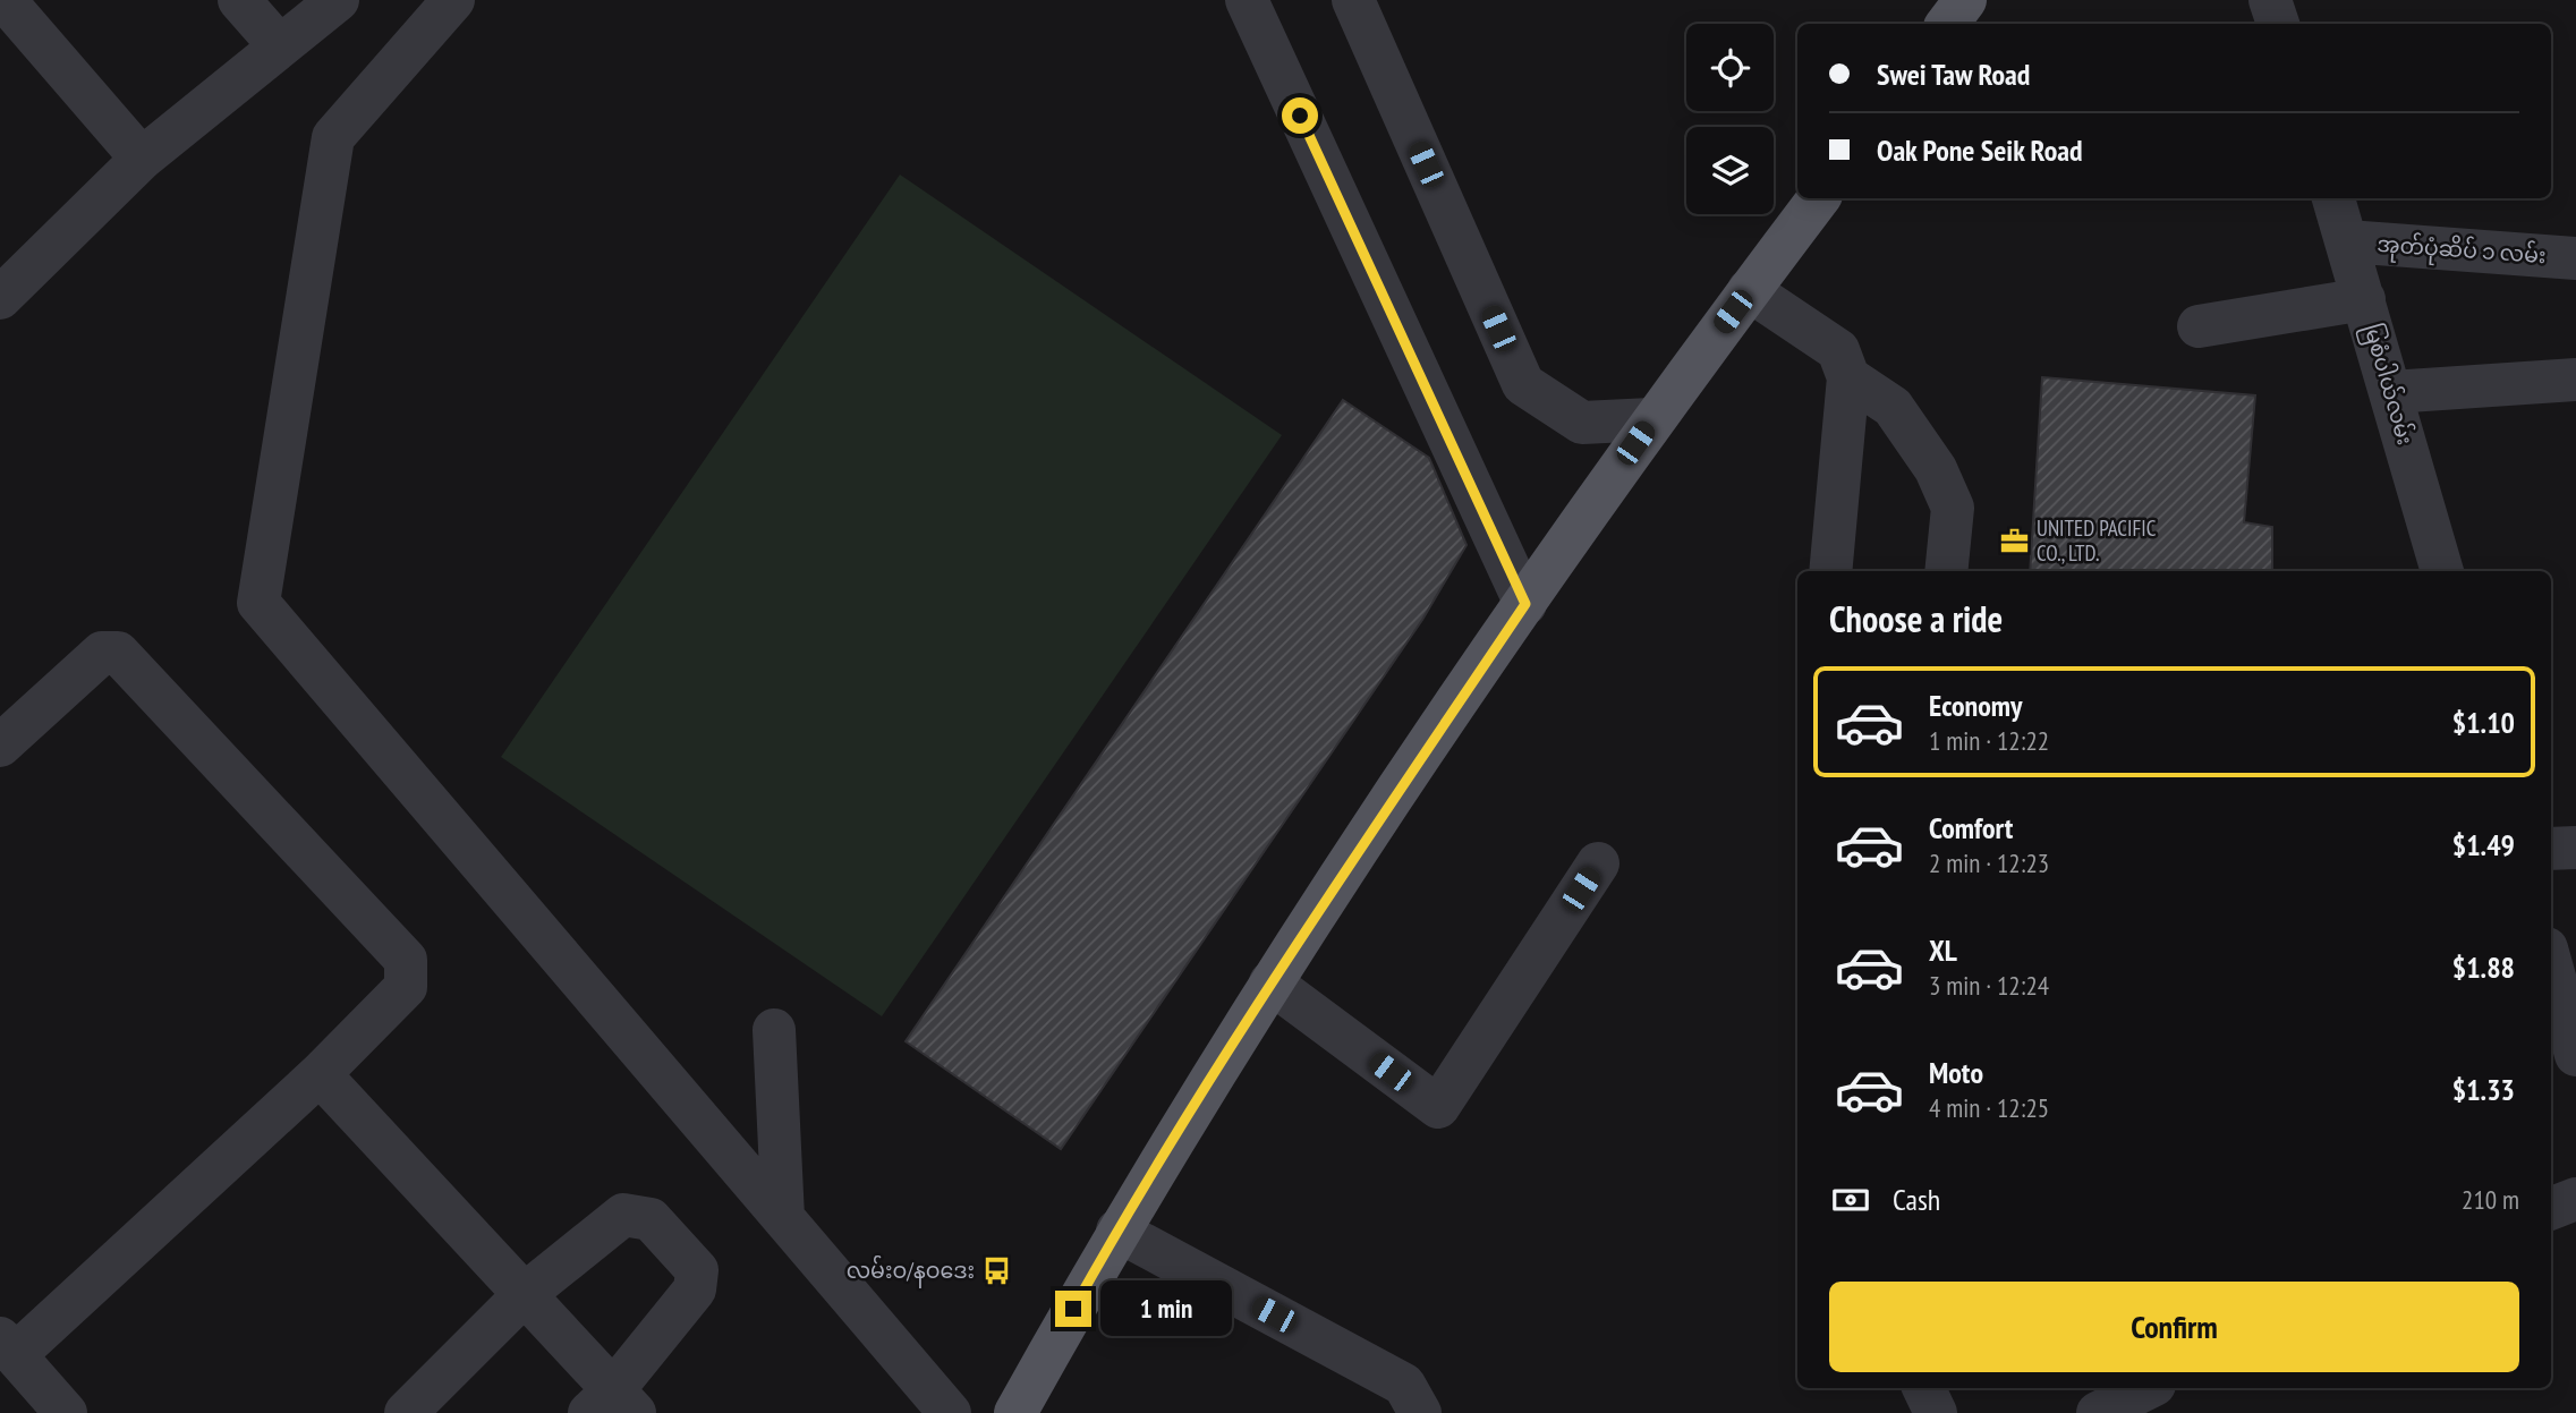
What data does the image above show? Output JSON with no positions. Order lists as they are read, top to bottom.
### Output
{
  "streets": {
    "street": ["အုတ်ပုံဆိပ် ၁ လမ်း", "မြစံပါယ်လမ်း"]
  },
  "crossings": [
    ["အုတ်ပုံဆိပ် ၁ လမ်း", "မြစံပါယ်လမ်း"]
  ],
  "places": {
    "office": ["UNITED PACIFIC CO., LTD."],
    "bus stop": ["လမ်းဝ/နဝဒေး"]
  },
  "page": {
    "banner": ["Swei Taw Road", "Oak Pone Seik Road"],
    "heading": "Choose a ride",
    "list": [
      {
        "name": "Economy",
        "note": "1 min · 12:22",
        "value": "$1.10"
      },
      {
        "name": "Comfort",
        "note": "2 min · 12:23",
        "value": "$1.49"
      },
      {
        "name": "XL",
        "note": "3 min · 12:24",
        "value": "$1.88"
      },
      {
        "name": "Moto",
        "note": "4 min · 12:25",
        "value": "$1.33"
      }
    ],
    "pay": ["Cash", "210 m"],
    "buttons": "Confirm",
    "bubble": "1 min"
  }
}
